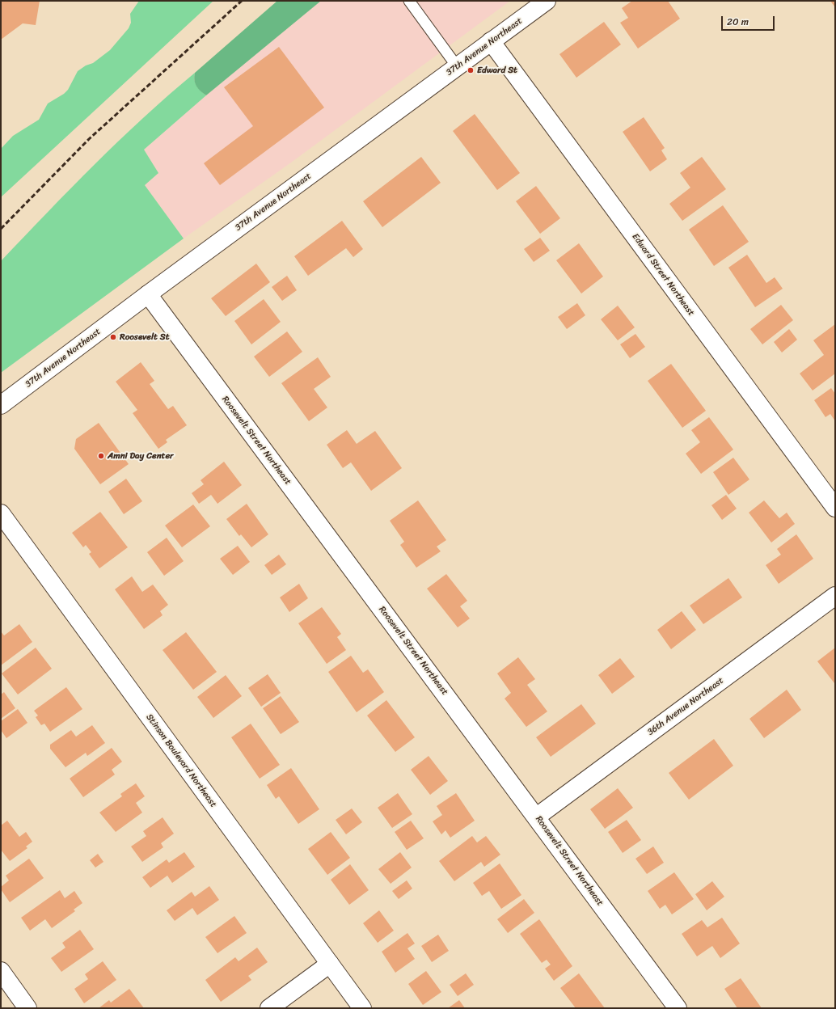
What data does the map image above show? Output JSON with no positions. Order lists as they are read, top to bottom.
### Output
{
  "streets": {
    "street": [
      "37th Avenue Northeast",
      "Edward Street Northeast",
      "Roosevelt Street Northeast",
      "36th Avenue Northeast",
      "Stinson Boulevard Northeast"
    ]
  },
  "crossings": [
    ["37th Avenue Northeast", "Edward Street Northeast"],
    ["37th Avenue Northeast", "Roosevelt Street Northeast"],
    ["Roosevelt Street Northeast", "36th Avenue Northeast"]
  ],
  "places": ["Edward St", "Roosevelt St", "Amni Day Center"],
  "scale_bar": "20 m"
}
